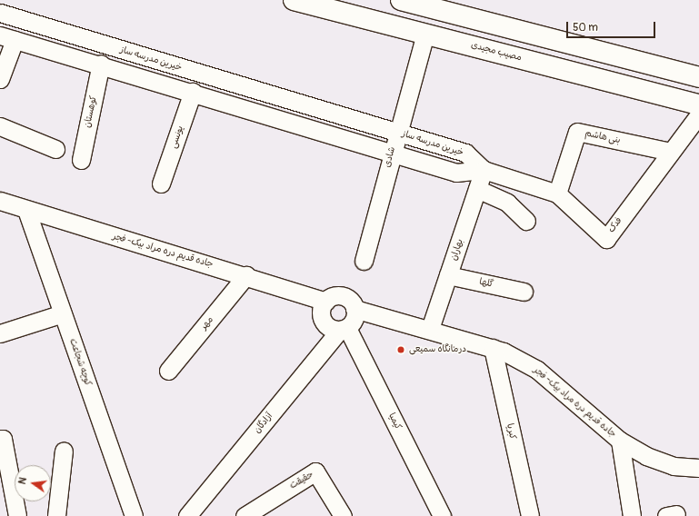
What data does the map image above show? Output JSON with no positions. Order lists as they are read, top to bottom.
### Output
{
  "streets": {
    "main road": ["مصیب مجیدی"],
    "street": [
      "خیرین مدرسه ساز",
      "کوهستان",
      "یونسی",
      "بنی هاشم",
      "شادی",
      "فدک",
      "بهاران",
      "جاده قدیم دره مراد بیک- فجر",
      "گلها",
      "مهر",
      "کوچه شجاعت",
      "کیمیا",
      "آزادگان",
      "کبریا",
      "حقیقت"
    ]
  },
  "crossings": [
    ["مصیب مجیدی", "شادی"],
    ["خیرین مدرسه ساز", "کوهستان"],
    ["خیرین مدرسه ساز", "یونسی"],
    ["خیرین مدرسه ساز", "شادی"],
    ["خیرین مدرسه ساز", "فدک"],
    ["خیرین مدرسه ساز", "بهاران"],
    ["بنی هاشم", "فدک"],
    ["فدک", "بهاران"],
    ["بهاران", "جاده قدیم دره مراد بیک- فجر"],
    ["بهاران", "گلها"],
    ["جاده قدیم دره مراد بیک- فجر", "مهر"],
    ["جاده قدیم دره مراد بیک- فجر", "کوچه شجاعت"],
    ["جاده قدیم دره مراد بیک- فجر", "کیمیا"],
    ["جاده قدیم دره مراد بیک- فجر", "آزادگان"],
    ["جاده قدیم دره مراد بیک- فجر", "کبریا"],
    ["کیمیا", "آزادگان"]
  ],
  "places": ["درمانگاه سمیعی"],
  "scale_bar": "50 m",
  "north": "left"
}
